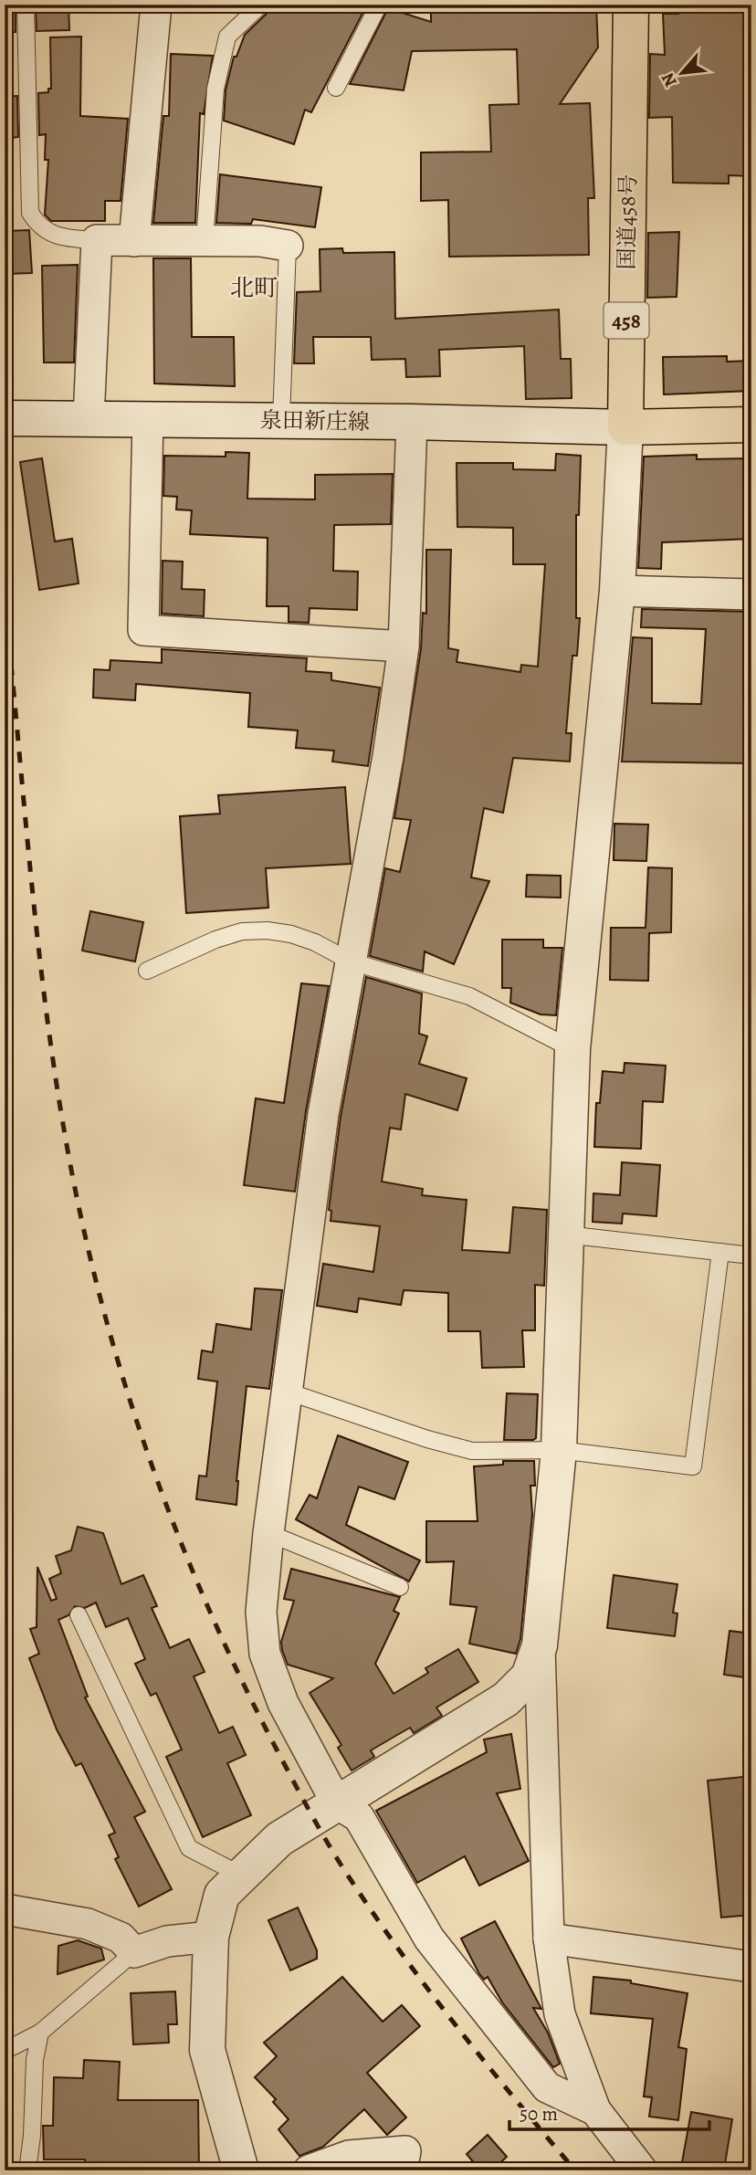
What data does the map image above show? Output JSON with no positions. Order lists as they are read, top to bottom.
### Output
{
  "streets": {
    "highway": ["国道458号", "458"],
    "street": ["泉田新庄線"]
  },
  "crossings": [
    ["国道458号", "泉田新庄線"]
  ],
  "districts": ["北町"],
  "scale_bar": "50 m",
  "north": "bottom left"
}
